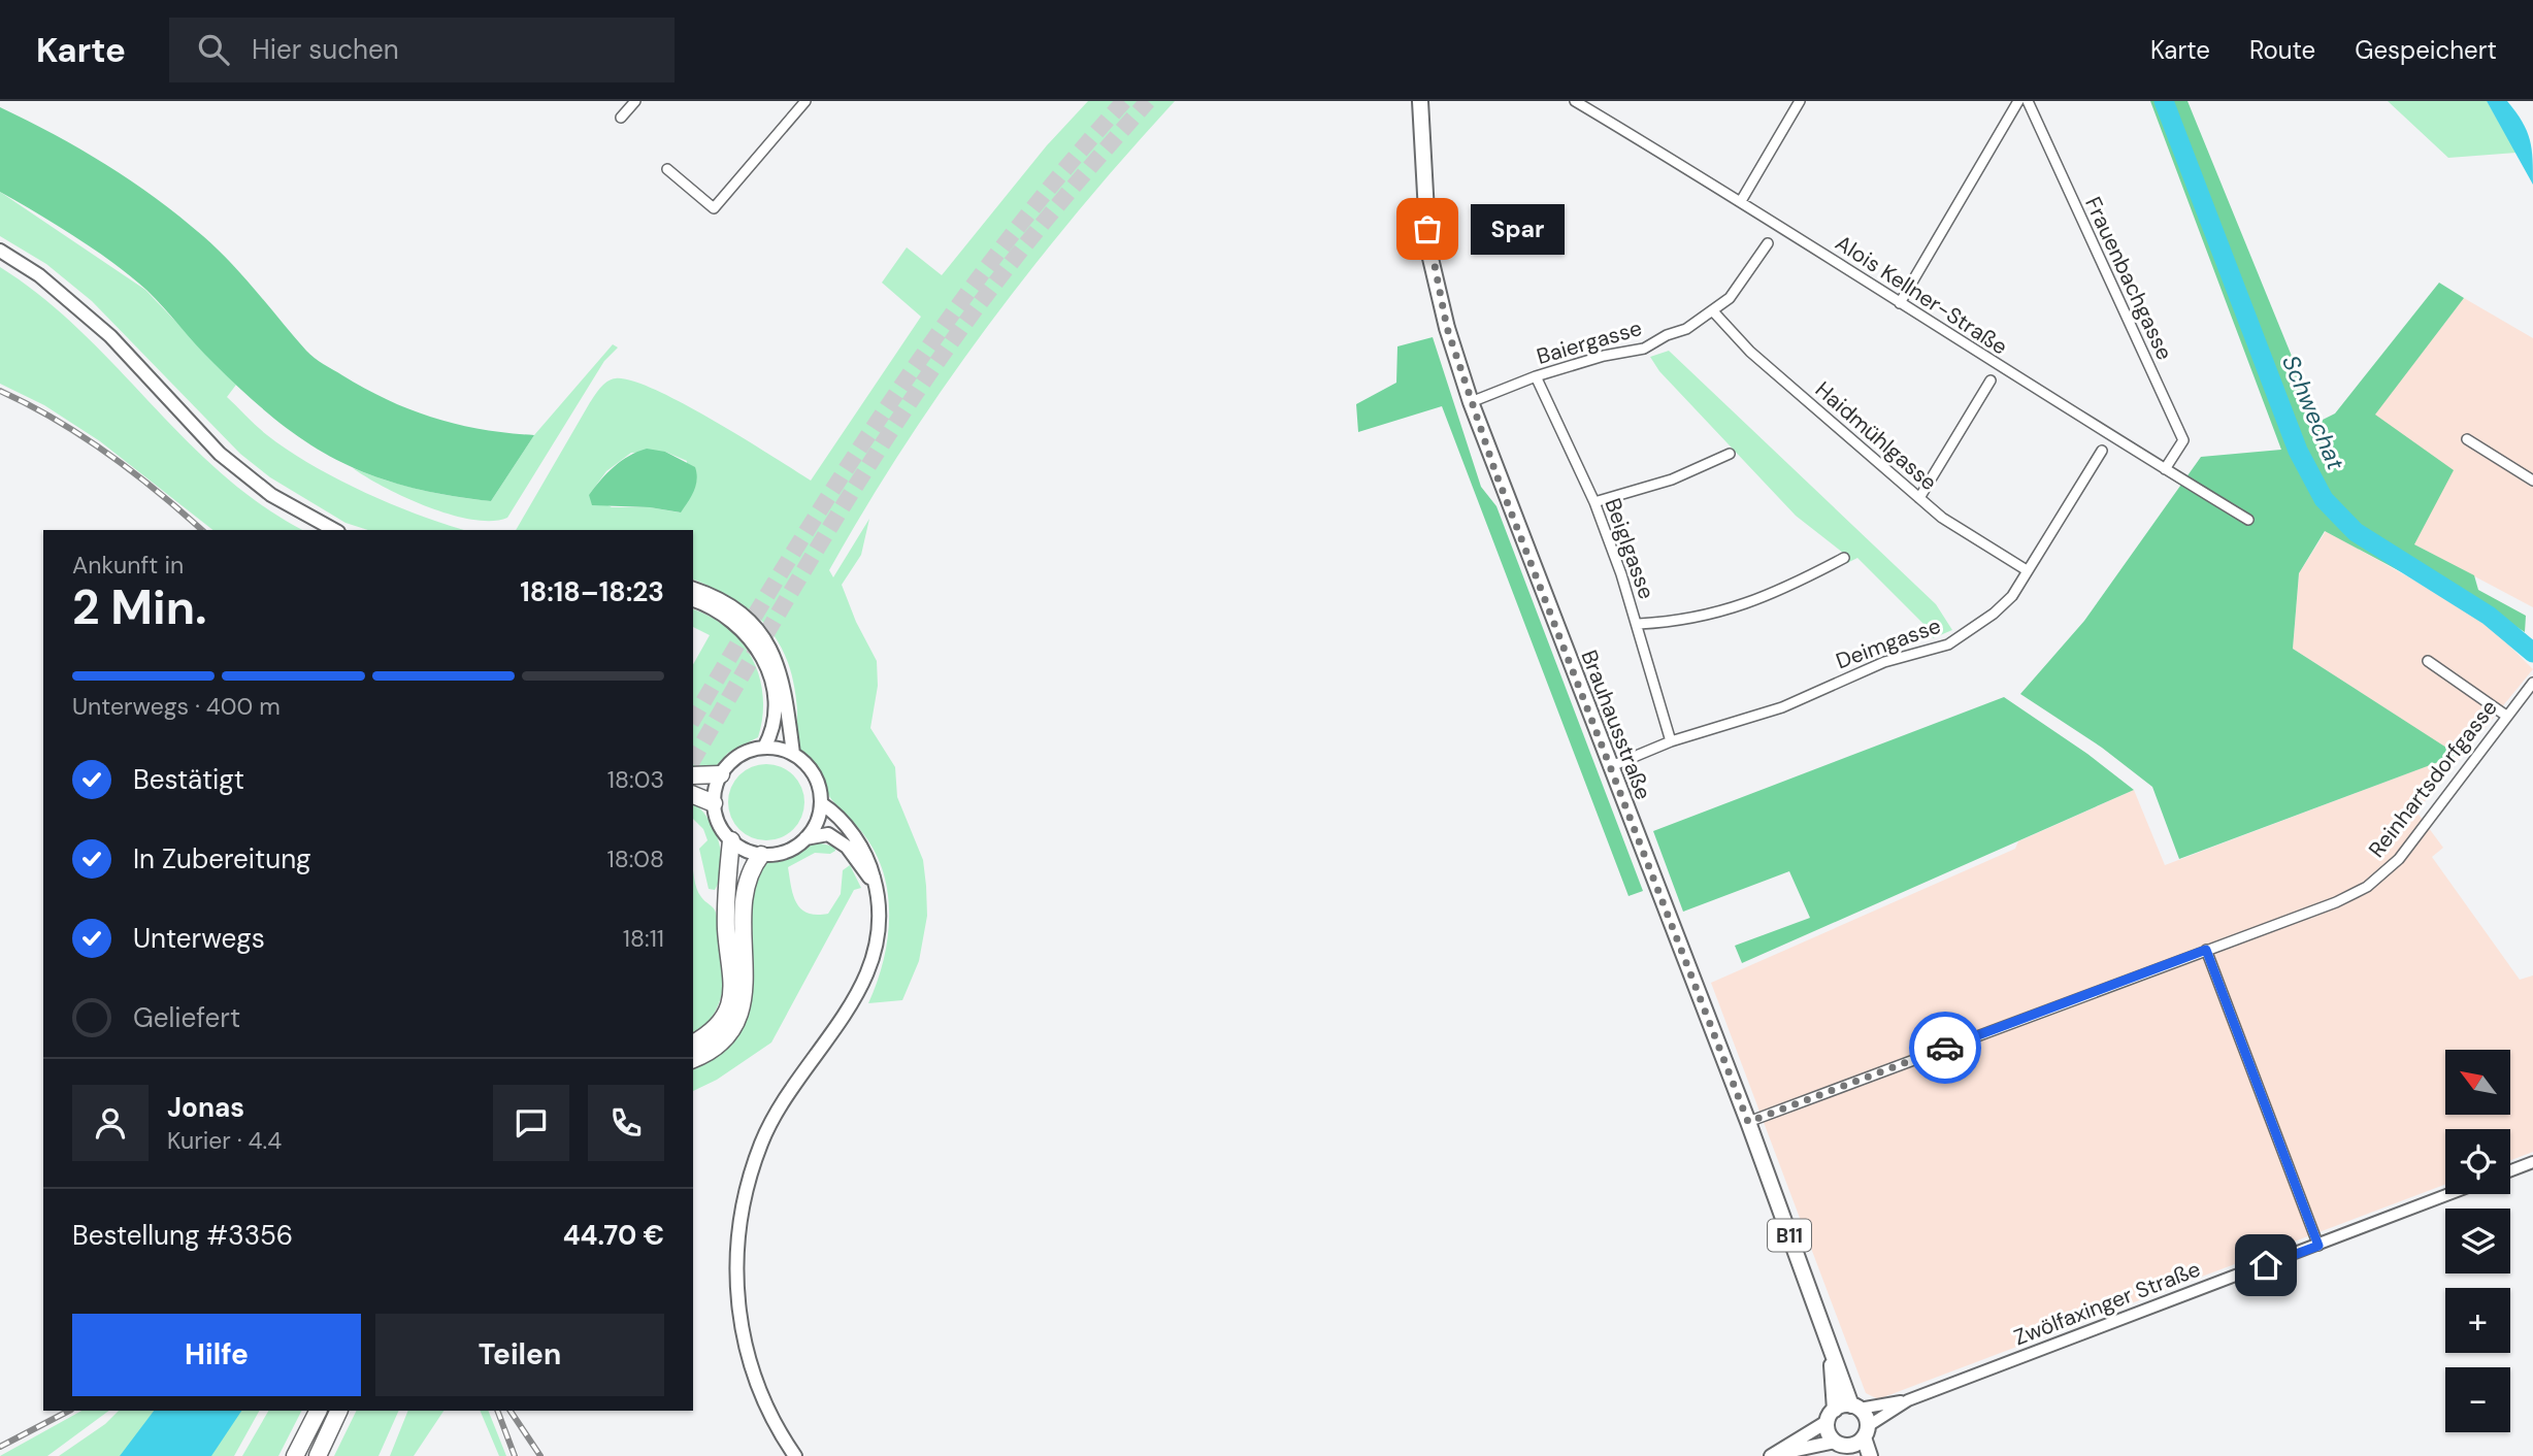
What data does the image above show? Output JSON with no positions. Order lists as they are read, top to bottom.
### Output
{
  "streets": {
    "main road": ["Brauhausstraße", "B11"],
    "street": [
      "Frauenbachgasse",
      "Alois Kellner-Straße",
      "Baiergasse",
      "Haidmühlgasse",
      "Beiglgasse",
      "Deimgasse",
      "Reinhartsdorfgasse",
      "Zwölfaxinger Straße"
    ]
  },
  "crossings": [
    ["Frauenbachgasse", "Alois Kellner-Straße"],
    ["Baiergasse", "Haidmühlgasse"],
    ["Baiergasse", "Beiglgasse"],
    ["Baiergasse", "Brauhausstraße"],
    ["Haidmühlgasse", "Deimgasse"],
    ["Beiglgasse", "Deimgasse"],
    ["Deimgasse", "Brauhausstraße"],
    ["Brauhausstraße", "Reinhartsdorfgasse"],
    ["Brauhausstraße", "B11"],
    ["Brauhausstraße", "Zwölfaxinger Straße"],
    ["B11", "Zwölfaxinger Straße"]
  ],
  "water": ["Schwechat"],
  "places": ["Spar"],
  "north": "top left",
  "page": {
    "header": "Karte",
    "search": "Hier suchen",
    "nav": ["Karte", "Route", "Gespeichert"],
    "bubble": "Spar",
    "heading": ["2 Min.", "Ankunft in", "18:18–18:23"],
    "panel": [
      "Jonas",
      "Kurier · 4.4",
      "Bestellung #3356",
      "44.70 €"
    ],
    "bar": "Unterwegs · 400 m",
    "list": [
      ["Bestätigt", "18:03"],
      ["In Zubereitung", "18:08"],
      ["Unterwegs", "18:11"],
      "Geliefert"
    ],
    "map_buttons": ["+", "−"],
    "buttons": ["Hilfe", "Teilen"]
  }
}
